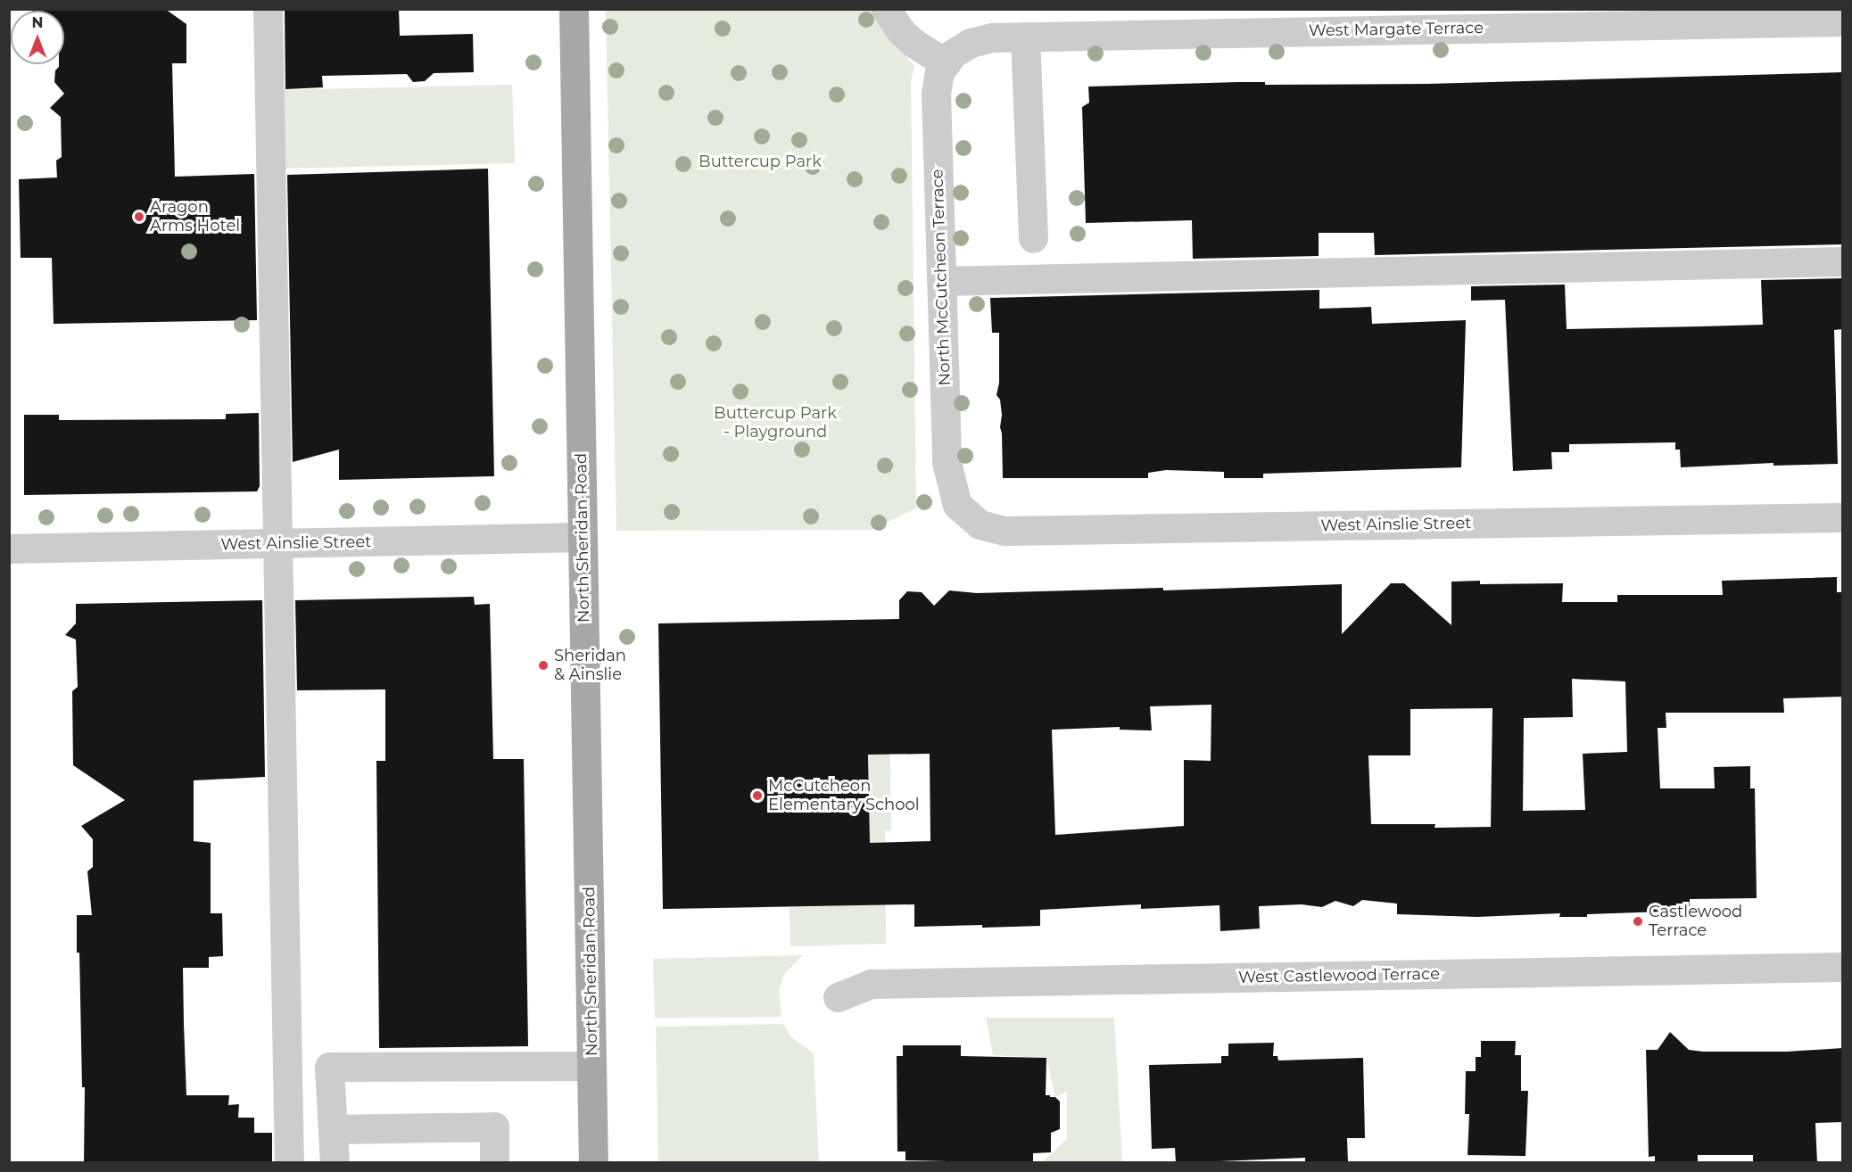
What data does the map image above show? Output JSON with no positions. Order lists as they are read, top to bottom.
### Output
{
  "streets": {
    "main road": ["North Sheridan Road"],
    "street": [
      "West Margate Terrace",
      "North McCutcheon Terrace",
      "West Ainslie Street",
      "West Castlewood Terrace"
    ]
  },
  "crossings": [
    ["West Margate Terrace", "North McCutcheon Terrace"],
    ["North McCutcheon Terrace", "West Ainslie Street"],
    ["West Ainslie Street", "North Sheridan Road"]
  ],
  "parks": ["Buttercup Park", "Buttercup Park - Playground"],
  "places": [
    "Aragon Arms Hotel",
    "Sheridan & Ainslie",
    "McCutcheon Elementary School",
    "Castlewood Terrace"
  ],
  "north": "top"
}
